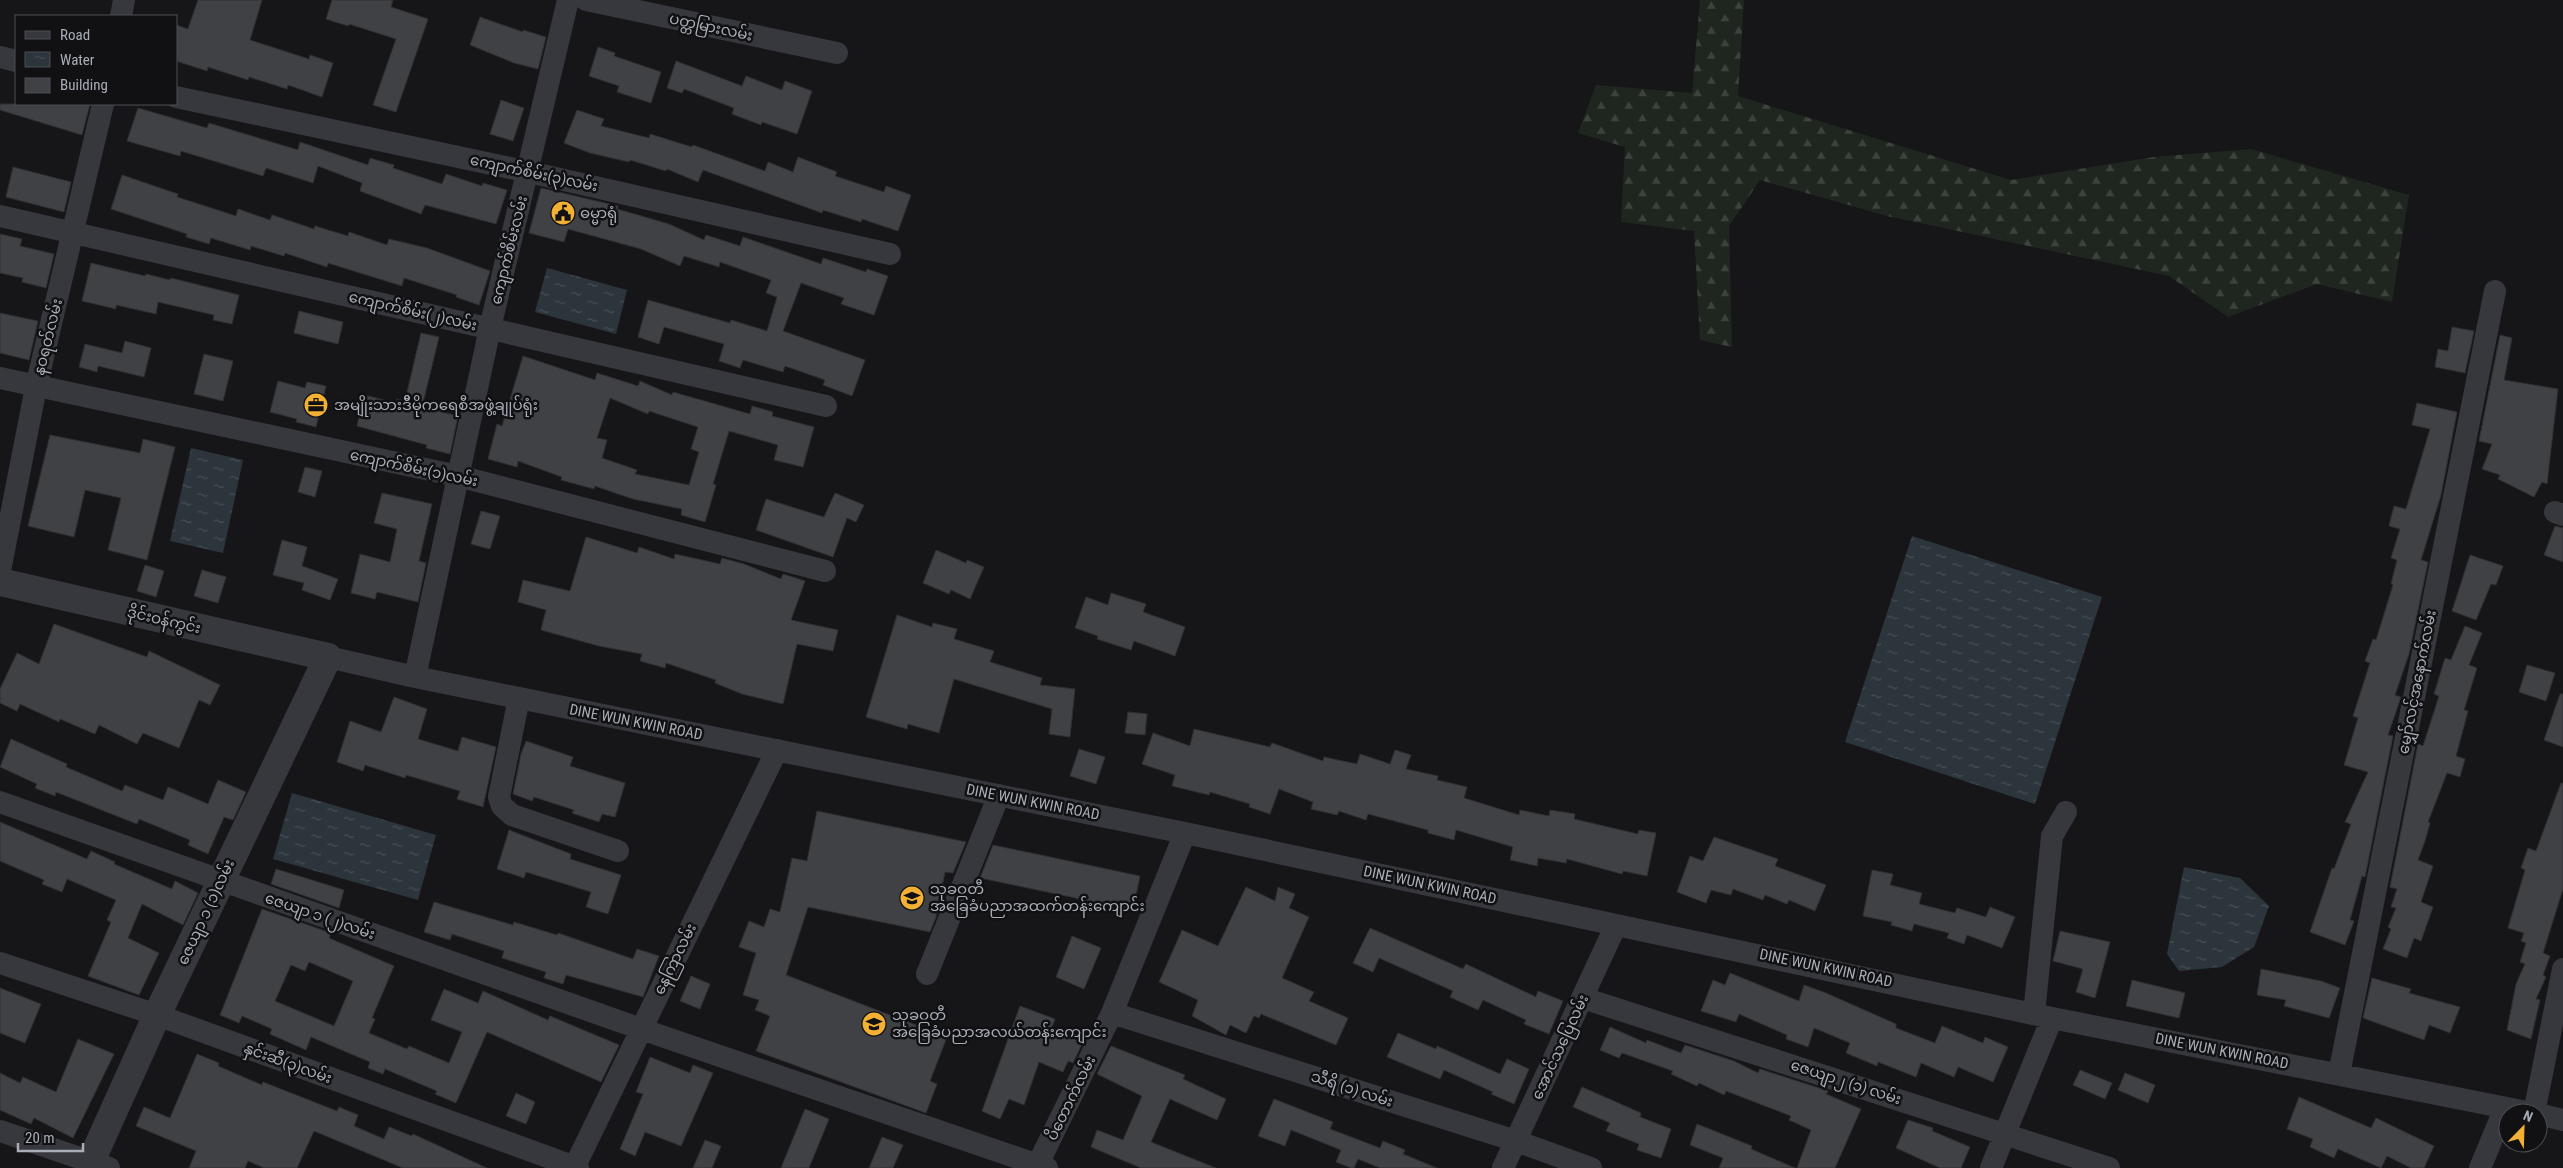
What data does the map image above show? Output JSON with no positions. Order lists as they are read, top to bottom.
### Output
{
  "streets": {
    "street": [
      "ပတ္တမြားလမ်း",
      "ကျောက်စိမ်း(၃)လမ်း",
      "ကျောက်စိမ်းလမ်း",
      "ကျောက်စိမ်း(၂)လမ်း",
      "နဝရတ်လမ်း",
      "ကျောက်စိမ်း(၁)လမ်း",
      "ဒိုင်းဝန်ကွင်း",
      "မျှော်လင့်အနောက်လမ်း",
      "DINE WUN KWIN ROAD",
      "ဇေယျာ ၁ (၁)လမ်း",
      "ဇေယျာ ၁ (၂)လမ်း",
      "နေကြာလမ်း",
      "အောင်သပြေလမ်း",
      "နှင်းဆီ(၃)လမ်း",
      "ဇေယျာ၂ (၁) လမ်း",
      "သီရိ (၁) လမ်း",
      "ပိတောက်လမ်း"
    ]
  },
  "crossings": [
    ["ကျောက်စိမ်း(၃)လမ်း", "ကျောက်စိမ်းလမ်း"],
    ["ကျောက်စိမ်းလမ်း", "ကျောက်စိမ်း(၂)လမ်း"],
    ["ကျောက်စိမ်းလမ်း", "ကျောက်စိမ်း(၁)လမ်း"],
    ["ကျောက်စိမ်းလမ်း", "DINE WUN KWIN ROAD"],
    ["ကျောက်စိမ်း(၂)လမ်း", "နဝရတ်လမ်း"],
    ["နဝရတ်လမ်း", "ကျောက်စိမ်း(၁)လမ်း"],
    ["ဒိုင်းဝန်ကွင်း", "DINE WUN KWIN ROAD"],
    ["ဒိုင်းဝန်ကွင်း", "ဇေယျာ ၁ (၁)လမ်း"],
    ["မျှော်လင့်အနောက်လမ်း", "DINE WUN KWIN ROAD"],
    ["DINE WUN KWIN ROAD", "ဇေယျာ ၁ (၁)လမ်း"],
    ["DINE WUN KWIN ROAD", "နေကြာလမ်း"],
    ["DINE WUN KWIN ROAD", "အောင်သပြေလမ်း"],
    ["DINE WUN KWIN ROAD", "ပိတောက်လမ်း"],
    ["ဇေယျာ ၁ (၁)လမ်း", "ဇေယျာ ၁ (၂)လမ်း"],
    ["ဇေယျာ ၁ (၁)လမ်း", "နှင်းဆီ(၃)လမ်း"],
    ["ဇေယျာ ၁ (၂)လမ်း", "နေကြာလမ်း"],
    ["ဇေယျာ ၁ (၂)လမ်း", "ပိတောက်လမ်း"],
    ["နေကြာလမ်း", "နှင်းဆီ(၃)လမ်း"],
    ["အောင်သပြေလမ်း", "ဇေယျာ၂ (၁) လမ်း"],
    ["အောင်သပြေလမ်း", "သီရိ (၁) လမ်း"],
    ["သီရိ (၁) လမ်း", "ပိတောက်လမ်း"]
  ],
  "places": {
    "public building": ["ဓမ္မာရုံ"],
    "office": ["အမျိုးသားဒိီမိုကရေစီအဖွဲ့ချုပ်ရုံး"],
    "school or university": ["သုခဝတီ အခြေခံပညာအထက်တန်းကျောင်း", "သုခဝတီ အခြေခံပညာအလယ်တန်းကျောင်း"]
  },
  "legend": ["Road", "Water", "Building"],
  "scale_bar": "20 m",
  "north": "top right"
}
